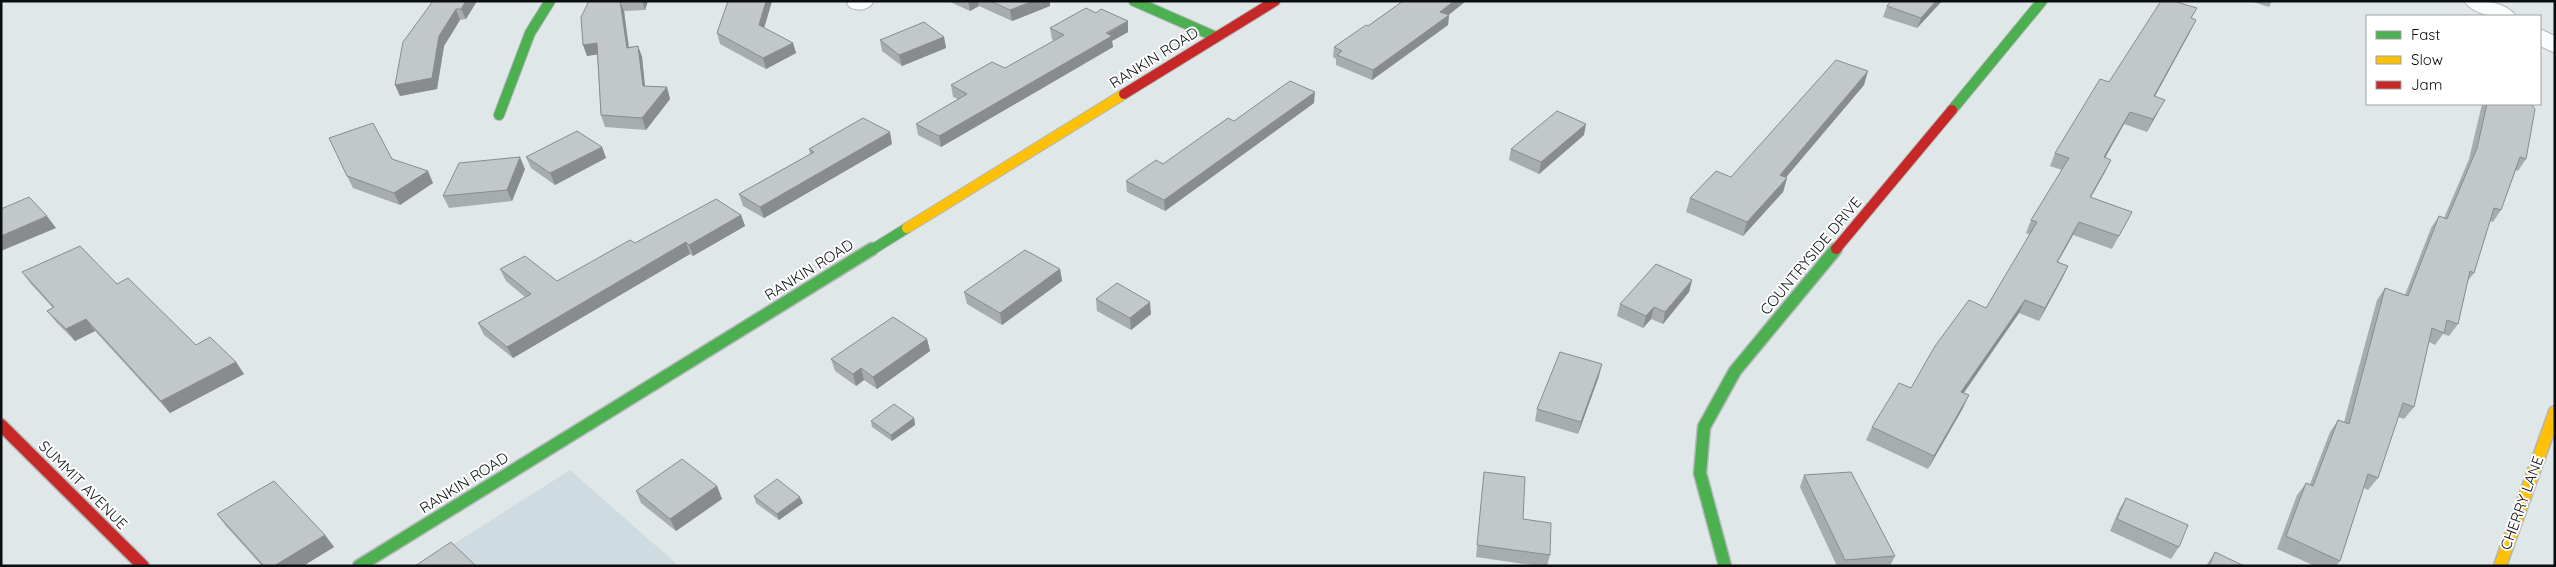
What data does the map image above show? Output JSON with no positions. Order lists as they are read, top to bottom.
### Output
{
  "streets": {
    "street": [
      "RANKIN ROAD",
      "COUNTRYSIDE DRIVE",
      "SUMMIT AVENUE",
      "CHERRY LANE"
    ]
  },
  "legend": ["Fast", "Slow", "Jam"]
}
